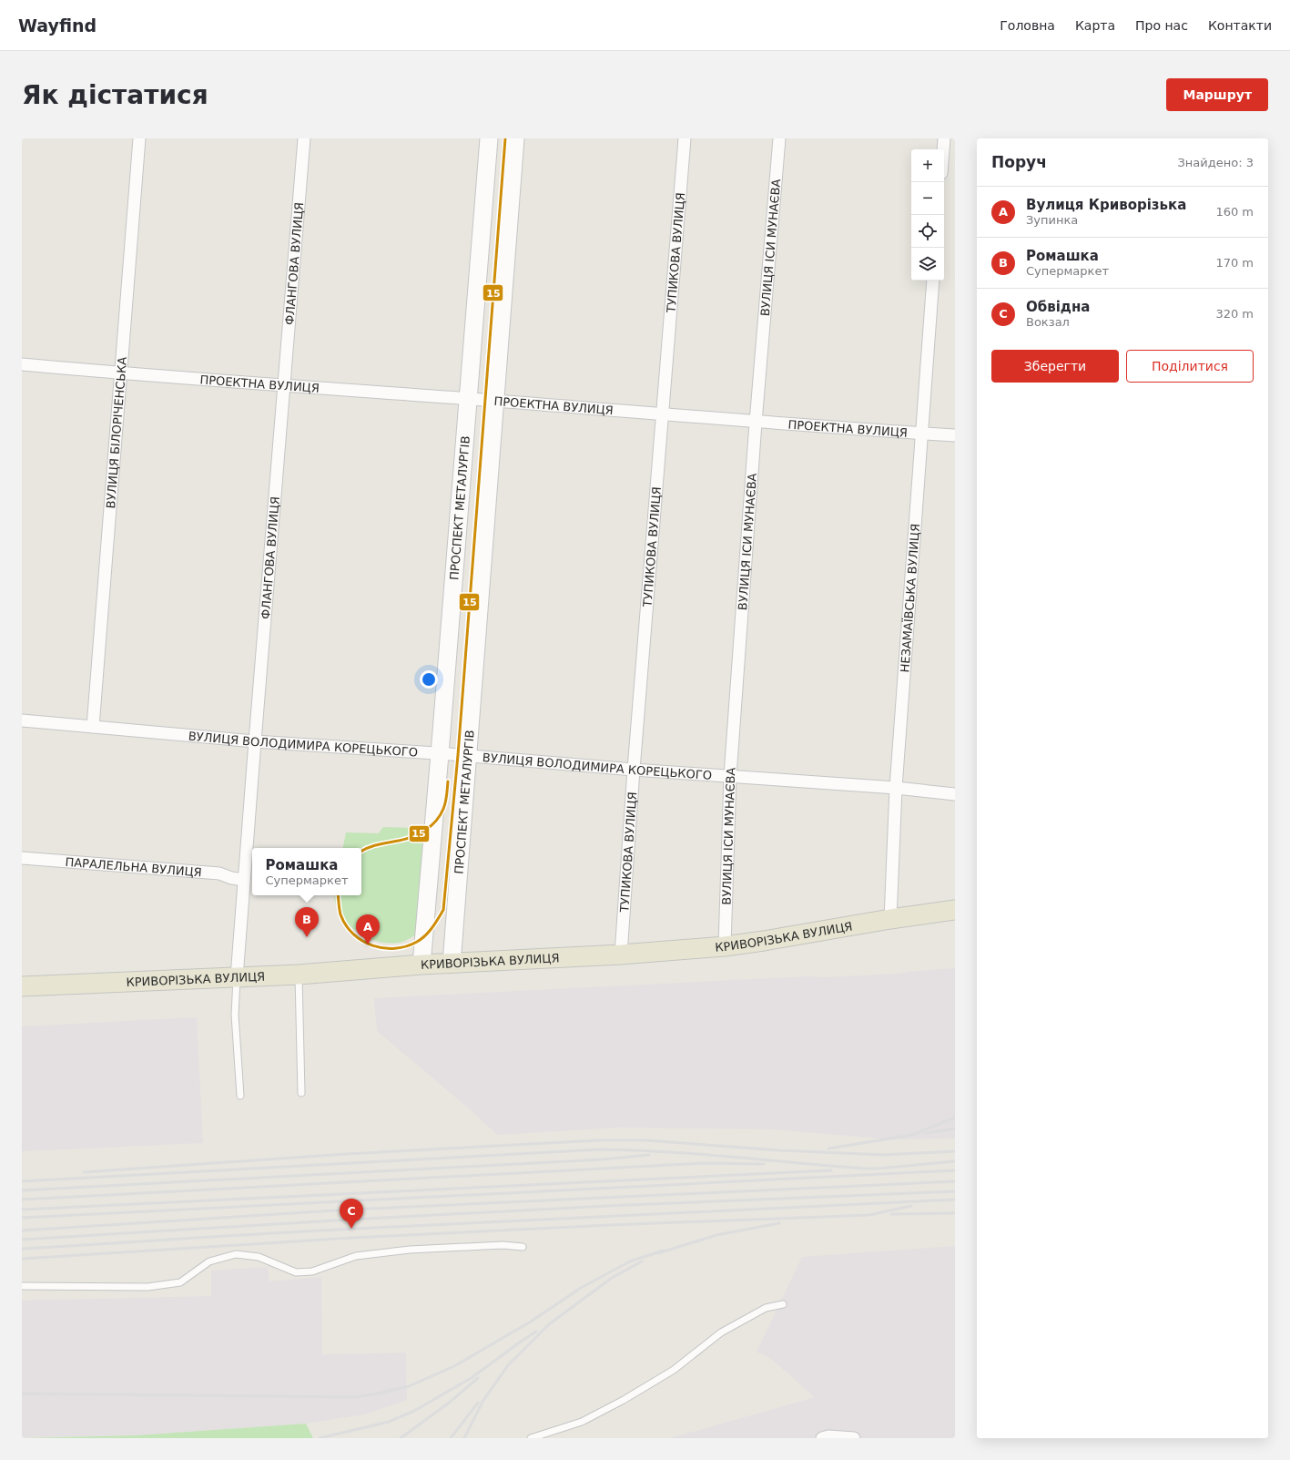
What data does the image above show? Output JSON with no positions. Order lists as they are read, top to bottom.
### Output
{
  "streets": {
    "main road": ["ПРОСПЕКТ МЕТАЛУРГІВ", "КРИВОРІЗЬКА ВУЛИЦЯ"],
    "street": [
      "ВУЛИЦЯ ІСИ МУНАЄВА",
      "ТУПИКОВА ВУЛИЦЯ",
      "ФЛАНГОВА ВУЛИЦЯ",
      "ПРОЕКТНА ВУЛИЦЯ",
      "ВУЛИЦЯ БІЛОРІЧЕНСЬКА",
      "НЕЗАМАЇВСЬКА ВУЛИЦЯ",
      "ВУЛИЦЯ ВОЛОДИМИРА КОРЕЦЬКОГО",
      "ПАРАЛЕЛЬНА ВУЛИЦЯ"
    ]
  },
  "crossings": [
    ["ВУЛИЦЯ ІСИ МУНАЄВА", "ПРОЕКТНА ВУЛИЦЯ"],
    ["ВУЛИЦЯ ІСИ МУНАЄВА", "ВУЛИЦЯ ВОЛОДИМИРА КОРЕЦЬКОГО"],
    ["ВУЛИЦЯ ІСИ МУНАЄВА", "КРИВОРІЗЬКА ВУЛИЦЯ"],
    ["ТУПИКОВА ВУЛИЦЯ", "ПРОЕКТНА ВУЛИЦЯ"],
    ["ТУПИКОВА ВУЛИЦЯ", "ВУЛИЦЯ ВОЛОДИМИРА КОРЕЦЬКОГО"],
    ["ТУПИКОВА ВУЛИЦЯ", "КРИВОРІЗЬКА ВУЛИЦЯ"],
    ["ФЛАНГОВА ВУЛИЦЯ", "ПРОЕКТНА ВУЛИЦЯ"],
    ["ФЛАНГОВА ВУЛИЦЯ", "ВУЛИЦЯ ВОЛОДИМИРА КОРЕЦЬКОГО"],
    ["ФЛАНГОВА ВУЛИЦЯ", "ПАРАЛЕЛЬНА ВУЛИЦЯ"],
    ["ФЛАНГОВА ВУЛИЦЯ", "КРИВОРІЗЬКА ВУЛИЦЯ"],
    ["ПРОЕКТНА ВУЛИЦЯ", "ВУЛИЦЯ БІЛОРІЧЕНСЬКА"],
    ["ПРОЕКТНА ВУЛИЦЯ", "ПРОСПЕКТ МЕТАЛУРГІВ"],
    ["ПРОЕКТНА ВУЛИЦЯ", "НЕЗАМАЇВСЬКА ВУЛИЦЯ"],
    ["ВУЛИЦЯ БІЛОРІЧЕНСЬКА", "ВУЛИЦЯ ВОЛОДИМИРА КОРЕЦЬКОГО"],
    ["ПРОСПЕКТ МЕТАЛУРГІВ", "ВУЛИЦЯ ВОЛОДИМИРА КОРЕЦЬКОГО"],
    ["ПРОСПЕКТ МЕТАЛУРГІВ", "КРИВОРІЗЬКА ВУЛИЦЯ"],
    ["НЕЗАМАЇВСЬКА ВУЛИЦЯ", "ВУЛИЦЯ ВОЛОДИМИРА КОРЕЦЬКОГО"],
    ["НЕЗАМАЇВСЬКА ВУЛИЦЯ", "КРИВОРІЗЬКА ВУЛИЦЯ"]
  ],
  "lines": ["transit line 15"],
  "page": {
    "header": "Wayfind",
    "nav": [
      "Головна",
      "Карта",
      "Про нас",
      "Контакти"
    ],
    "buttons": [
      "Маршрут",
      ["Зберегти", "Поділитися"]
    ],
    "title": "Як дістатися",
    "heading": ["Поруч", "Знайдено: 3"],
    "map_buttons": ["+", "−"],
    "list": [
      {
        "mark": "A",
        "name": "Вулиця Криворізька",
        "note": "Зупинка",
        "value": "160 m"
      },
      {
        "mark": "B",
        "name": "Ромашка",
        "note": "Супермаркет",
        "value": "170 m"
      },
      {
        "mark": "C",
        "name": "Обвідна",
        "note": "Вокзал",
        "value": "320 m"
      }
    ],
    "popup": ["Ромашка", "Супермаркет"],
    "pins": ["B", "A", "C"]
  }
}
